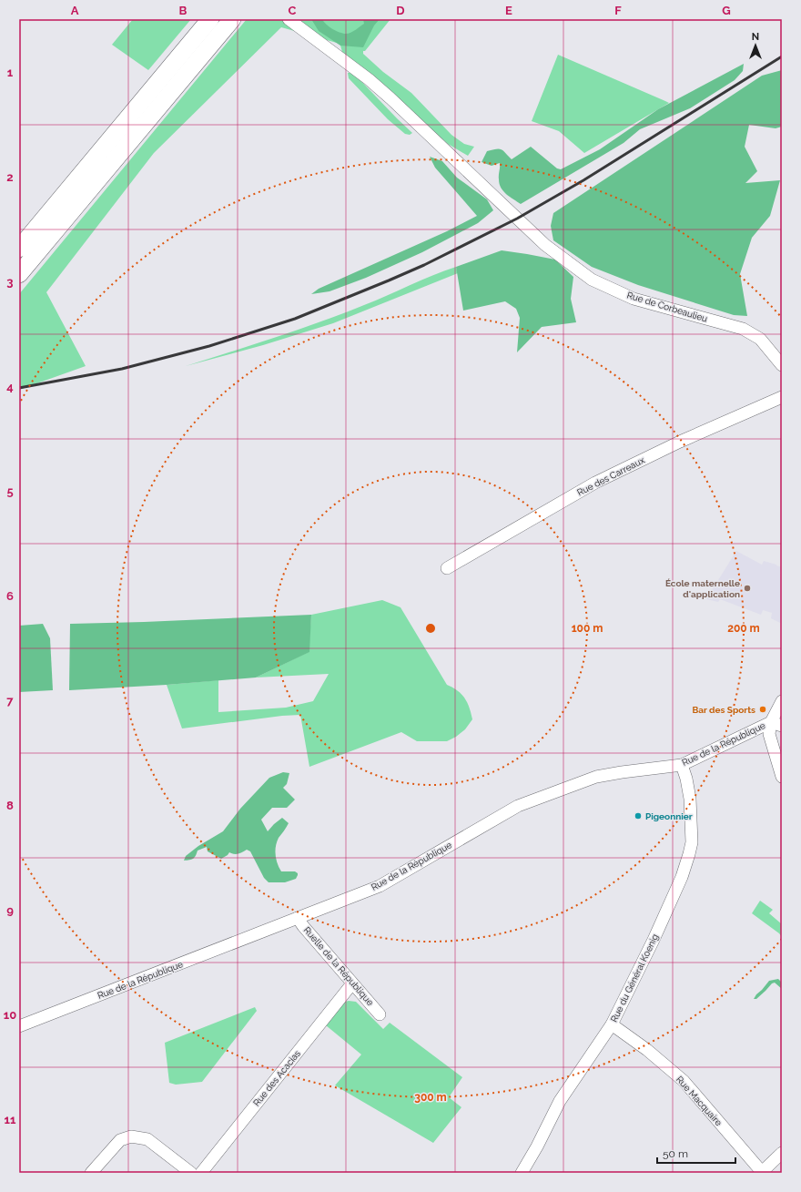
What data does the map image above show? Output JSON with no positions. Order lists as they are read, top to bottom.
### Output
{
  "streets": {
    "street": [
      "Rue de Corbeaulieu",
      "Rue des Carreaux",
      "Rue de la République",
      "Ruelle de la République",
      "Rue du Général Koenig",
      "Rue des Acacias",
      "Rue Macquaire"
    ]
  },
  "crossings": [
    ["Rue de la République", "Ruelle de la République"],
    ["Rue de la République", "Rue du Général Koenig"],
    ["Ruelle de la République", "Rue des Acacias"],
    ["Rue du Général Koenig", "Rue Macquaire"]
  ],
  "places": ["École maternelle d'application", "Bar des Sports", "Pigeonnier"],
  "scale_bar": "50 m",
  "north": "top",
  "grid": {
    "columns": [
      "A",
      "B",
      "C",
      "D",
      "E",
      "F",
      "G"
    ],
    "rows": [
      "1",
      "2",
      "3",
      "4",
      "5",
      "6",
      "7",
      "8",
      "9",
      "10",
      "11"
    ]
  },
  "rings": ["100 m", "200 m", "300 m"]
}
